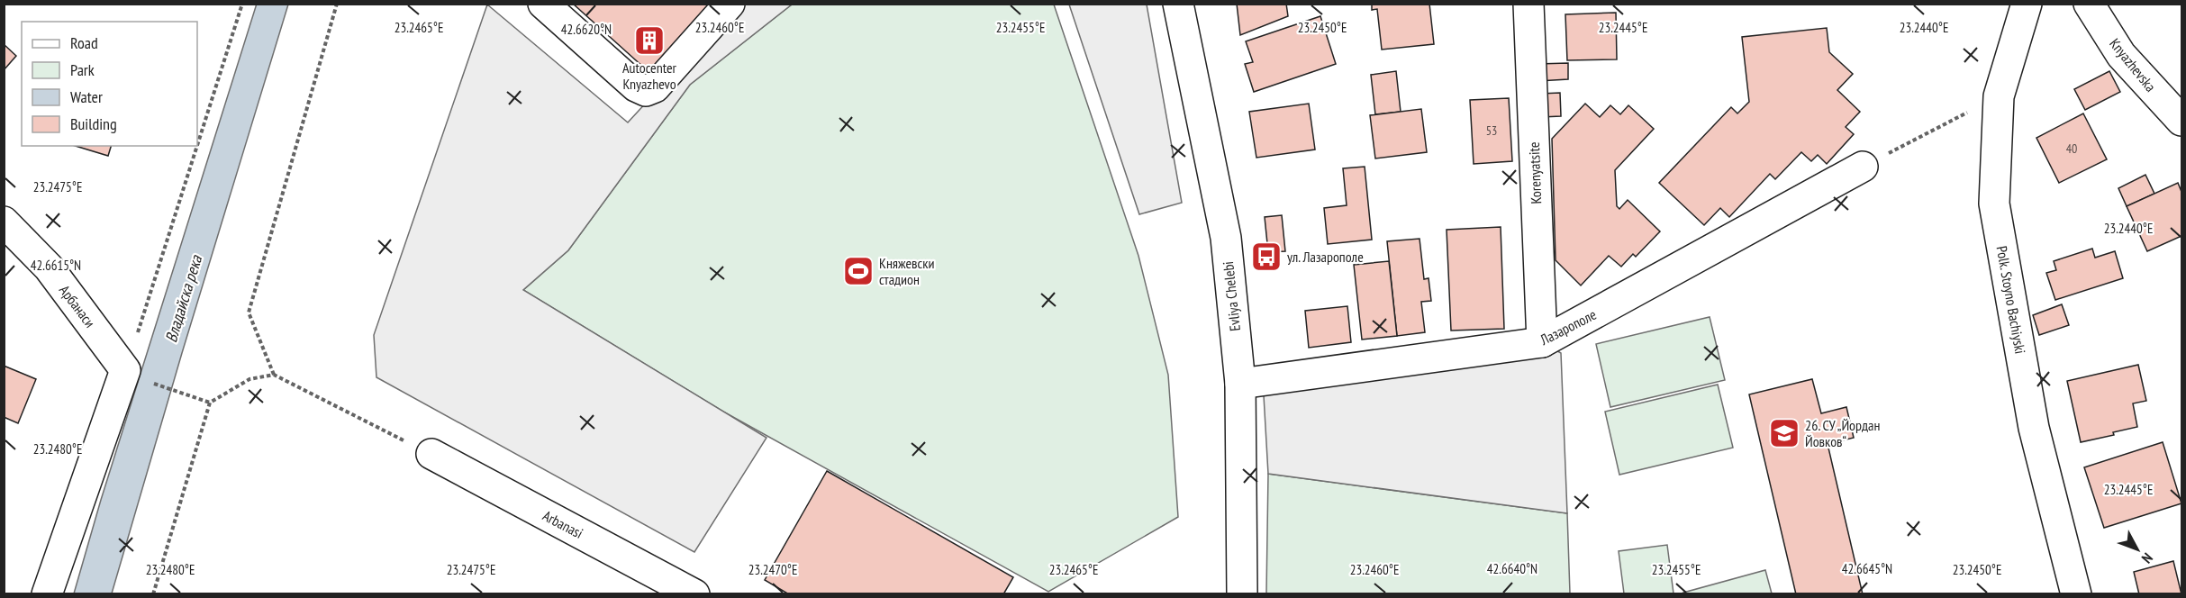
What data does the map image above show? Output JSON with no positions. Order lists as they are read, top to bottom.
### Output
{
  "streets": {
    "street": [
      "Knyazhevska",
      "Korenyatsite",
      "Evliya Chelebi",
      "Polk. Stoyno Bachiyski",
      "Арбанаси",
      "Лазарополе",
      "Arbanasi"
    ]
  },
  "crossings": [
    ["Korenyatsite", "Лазарополе"],
    ["Evliya Chelebi", "Лазарополе"]
  ],
  "water": ["Владайска река"],
  "places": {
    "building": ["Autocenter Knyazhevo"],
    "bus stop": ["ул. Лазарополе"],
    "sports": ["Княжевски стадион"],
    "school or university": ["26. СУ „Йордан Йовков“"]
  },
  "house_numbers": ["53", "40"],
  "legend": [
    "Road",
    "Park",
    "Water",
    "Building"
  ],
  "north": "bottom right",
  "coordinates": [
    "23.2465°E",
    "23.2460°E",
    "23.2455°E",
    "23.2450°E",
    "23.2445°E",
    "23.2440°E",
    "42.6620°N",
    "23.2475°E",
    "42.6615°N",
    "23.2480°E",
    "42.6640°N",
    "42.6645°N",
    "23.2470°E"
  ]
}
